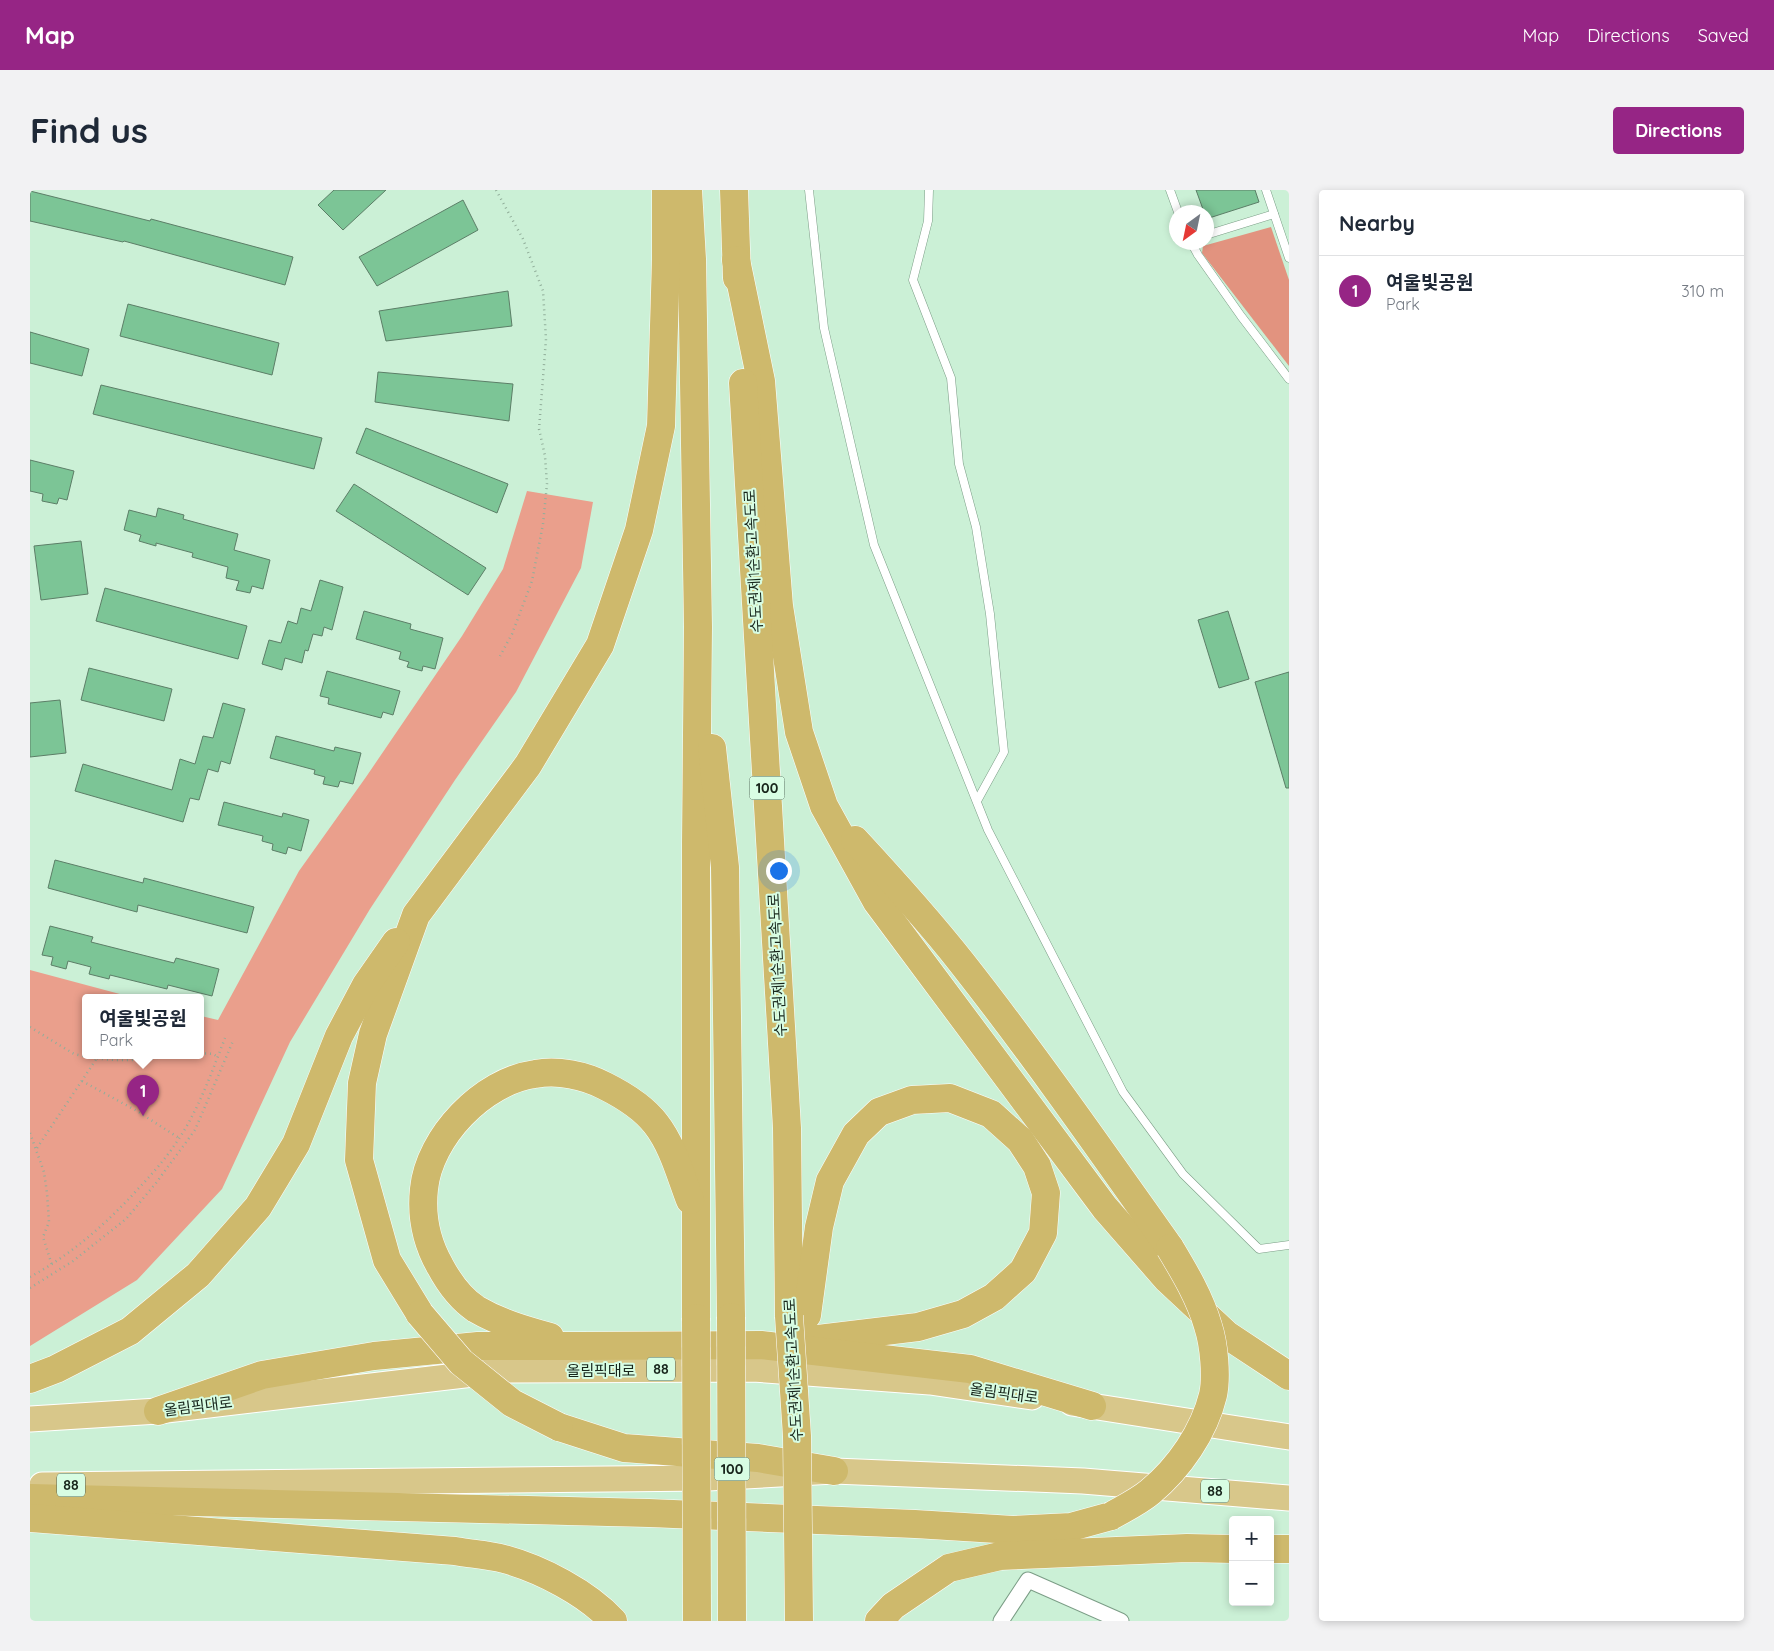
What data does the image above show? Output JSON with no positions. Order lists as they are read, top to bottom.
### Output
{
  "streets": {
    "highway": [
      "수도권제1순환고속도로",
      "100",
      "88",
      "올림픽대로"
    ]
  },
  "north": "bottom left",
  "page": {
    "header": "Map",
    "nav": ["Map", "Directions", "Saved"],
    "buttons": "Directions",
    "title": "Find us",
    "heading": "Nearby",
    "list": [
      {
        "mark": "1",
        "name": "여울빛공원",
        "note": "Park",
        "value": "310 m"
      }
    ],
    "popup": ["여울빛공원", "Park"],
    "pins": "1",
    "map_buttons": ["+", "−"]
  }
}
